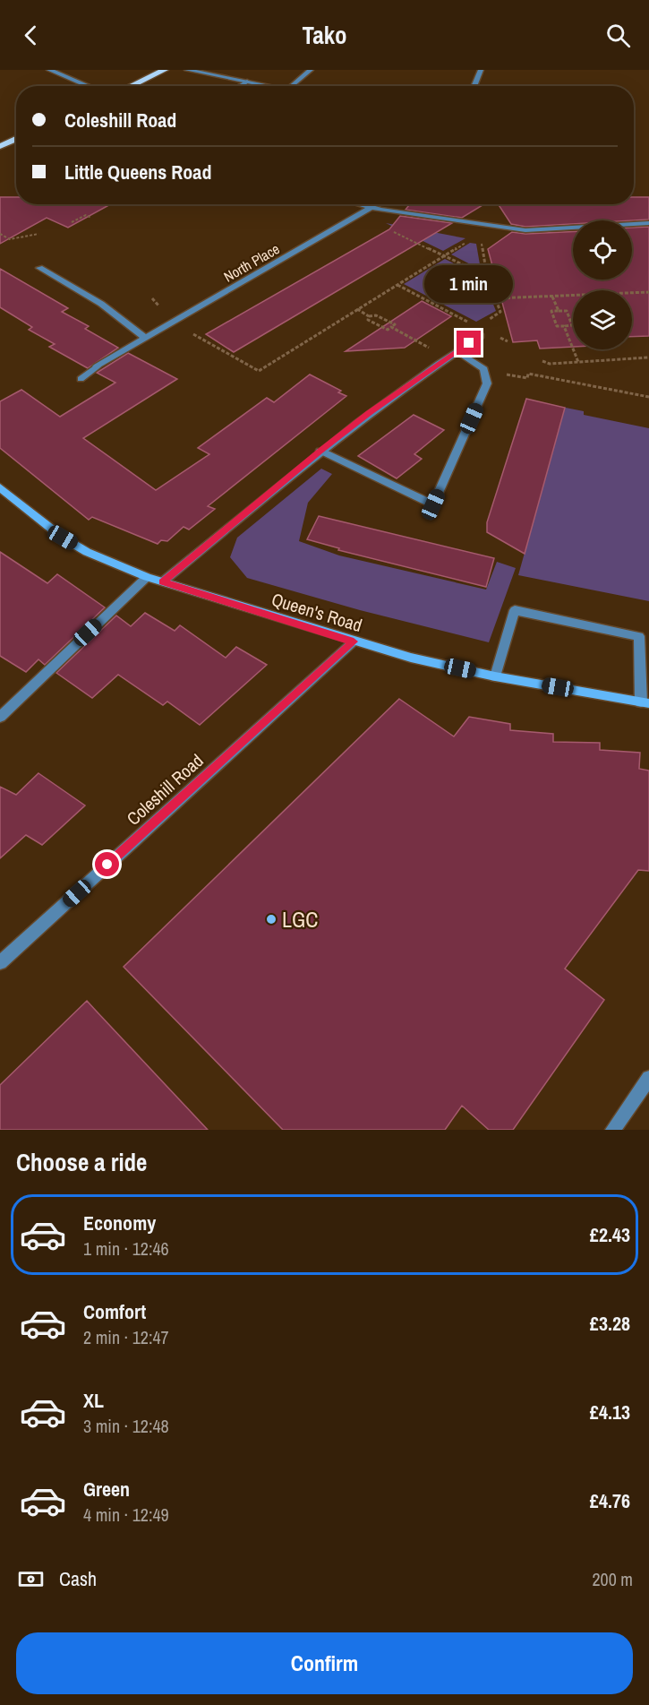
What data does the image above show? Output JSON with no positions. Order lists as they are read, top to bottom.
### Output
{
  "streets": {
    "main road": ["Queen's Road"],
    "street": ["North Place", "Coleshill Road"]
  },
  "crossings": [
    ["Queen's Road", "Coleshill Road"]
  ],
  "places": ["LGC"],
  "page": {
    "header": "Tako",
    "banner": ["Coleshill Road", "Little Queens Road"],
    "bubble": "1 min",
    "heading": "Choose a ride",
    "list": [
      {
        "name": "Economy",
        "note": "1 min · 12:46",
        "value": "£2.43"
      },
      {
        "name": "Comfort",
        "note": "2 min · 12:47",
        "value": "£3.28"
      },
      {
        "name": "XL",
        "note": "3 min · 12:48",
        "value": "£4.13"
      },
      {
        "name": "Green",
        "note": "4 min · 12:49",
        "value": "£4.76"
      }
    ],
    "pay": ["Cash", "200 m"],
    "buttons": "Confirm"
  }
}
